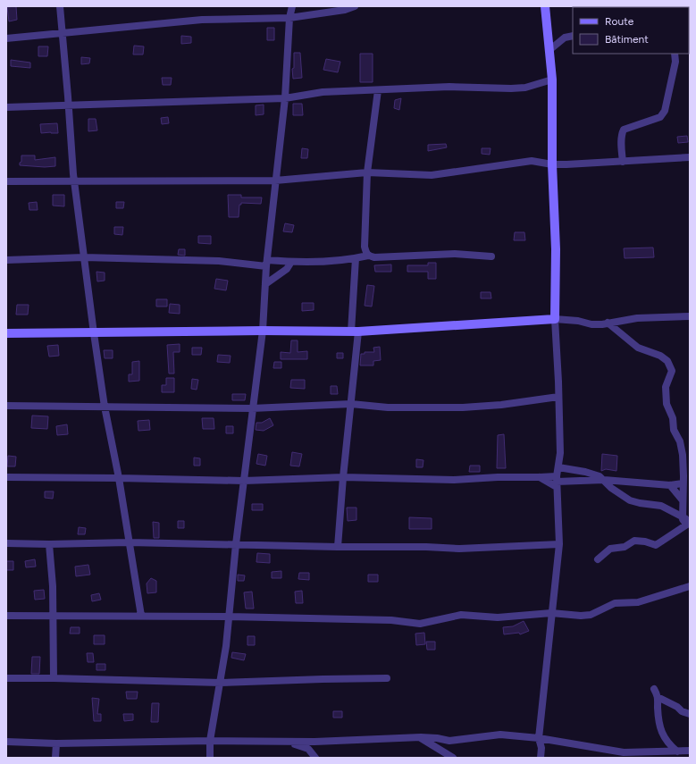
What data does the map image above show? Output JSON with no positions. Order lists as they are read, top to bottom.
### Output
{
  "legend": ["Route", "Bâtiment"]
}
